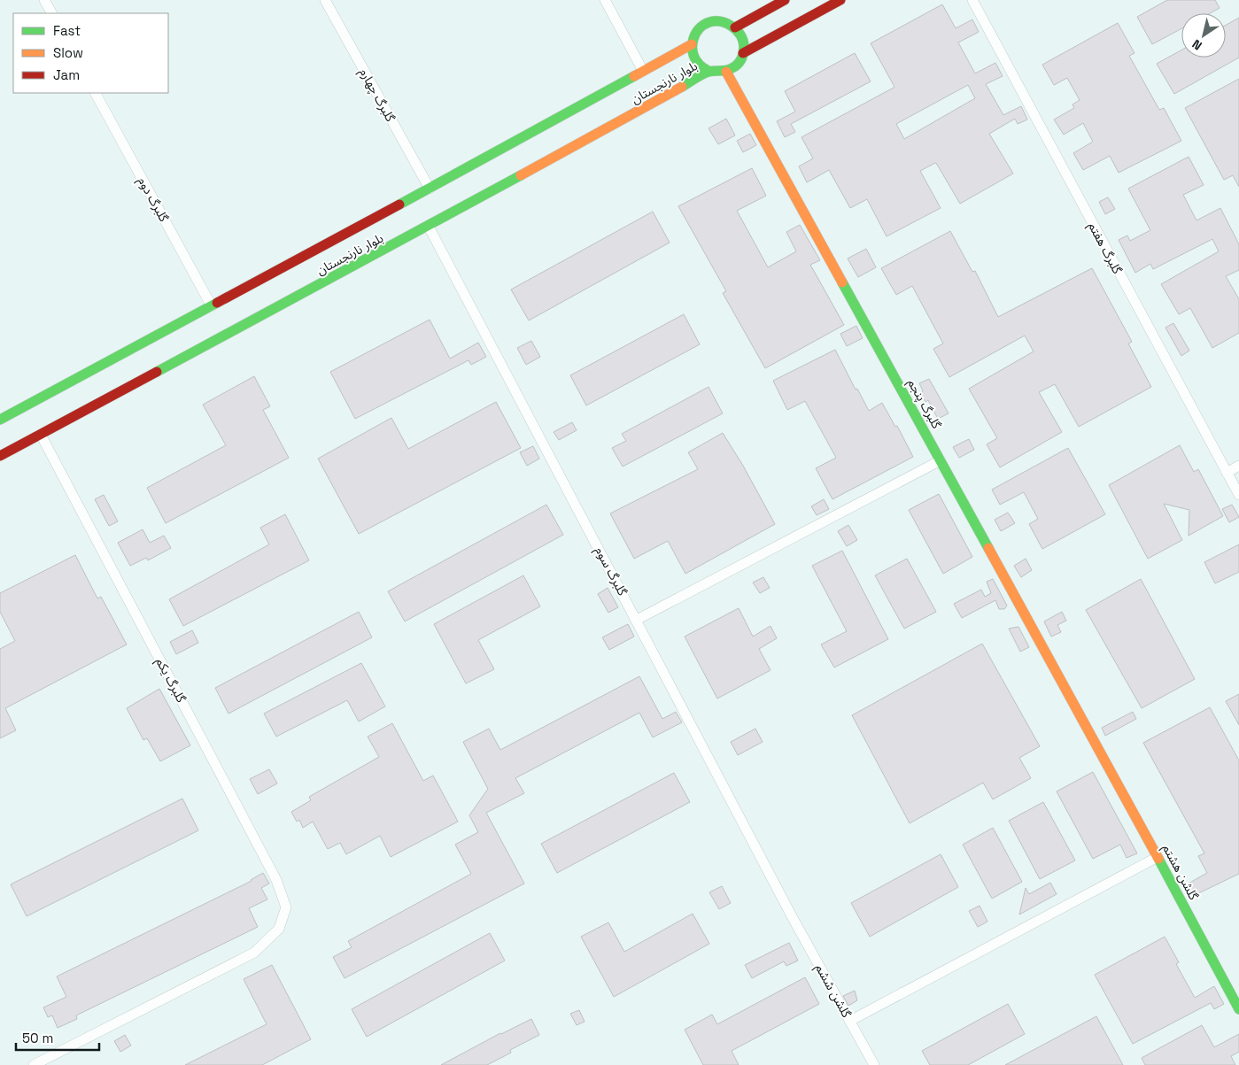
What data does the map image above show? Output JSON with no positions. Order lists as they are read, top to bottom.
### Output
{
  "streets": {
    "street": [
      "بلوار نارنجستان",
      "گلبرگ چهارم",
      "گلبرگ دوم",
      "گلبرگ هفتم",
      "گلبرگ پنجم",
      "گلبرگ سوم",
      "گلبرگ یکم",
      "گلشن هشتم",
      "گلشن ششم"
    ]
  },
  "crossings": [
    ["بلوار نارنجستان", "گلبرگ چهارم"],
    ["بلوار نارنجستان", "گلبرگ دوم"],
    ["بلوار نارنجستان", "گلبرگ پنجم"],
    ["بلوار نارنجستان", "گلبرگ سوم"],
    ["بلوار نارنجستان", "گلبرگ یکم"],
    ["گلبرگ پنجم", "گلشن هشتم"],
    ["گلبرگ سوم", "گلشن ششم"]
  ],
  "legend": ["Fast", "Slow", "Jam"],
  "scale_bar": "50 m",
  "north": "bottom left"
}
